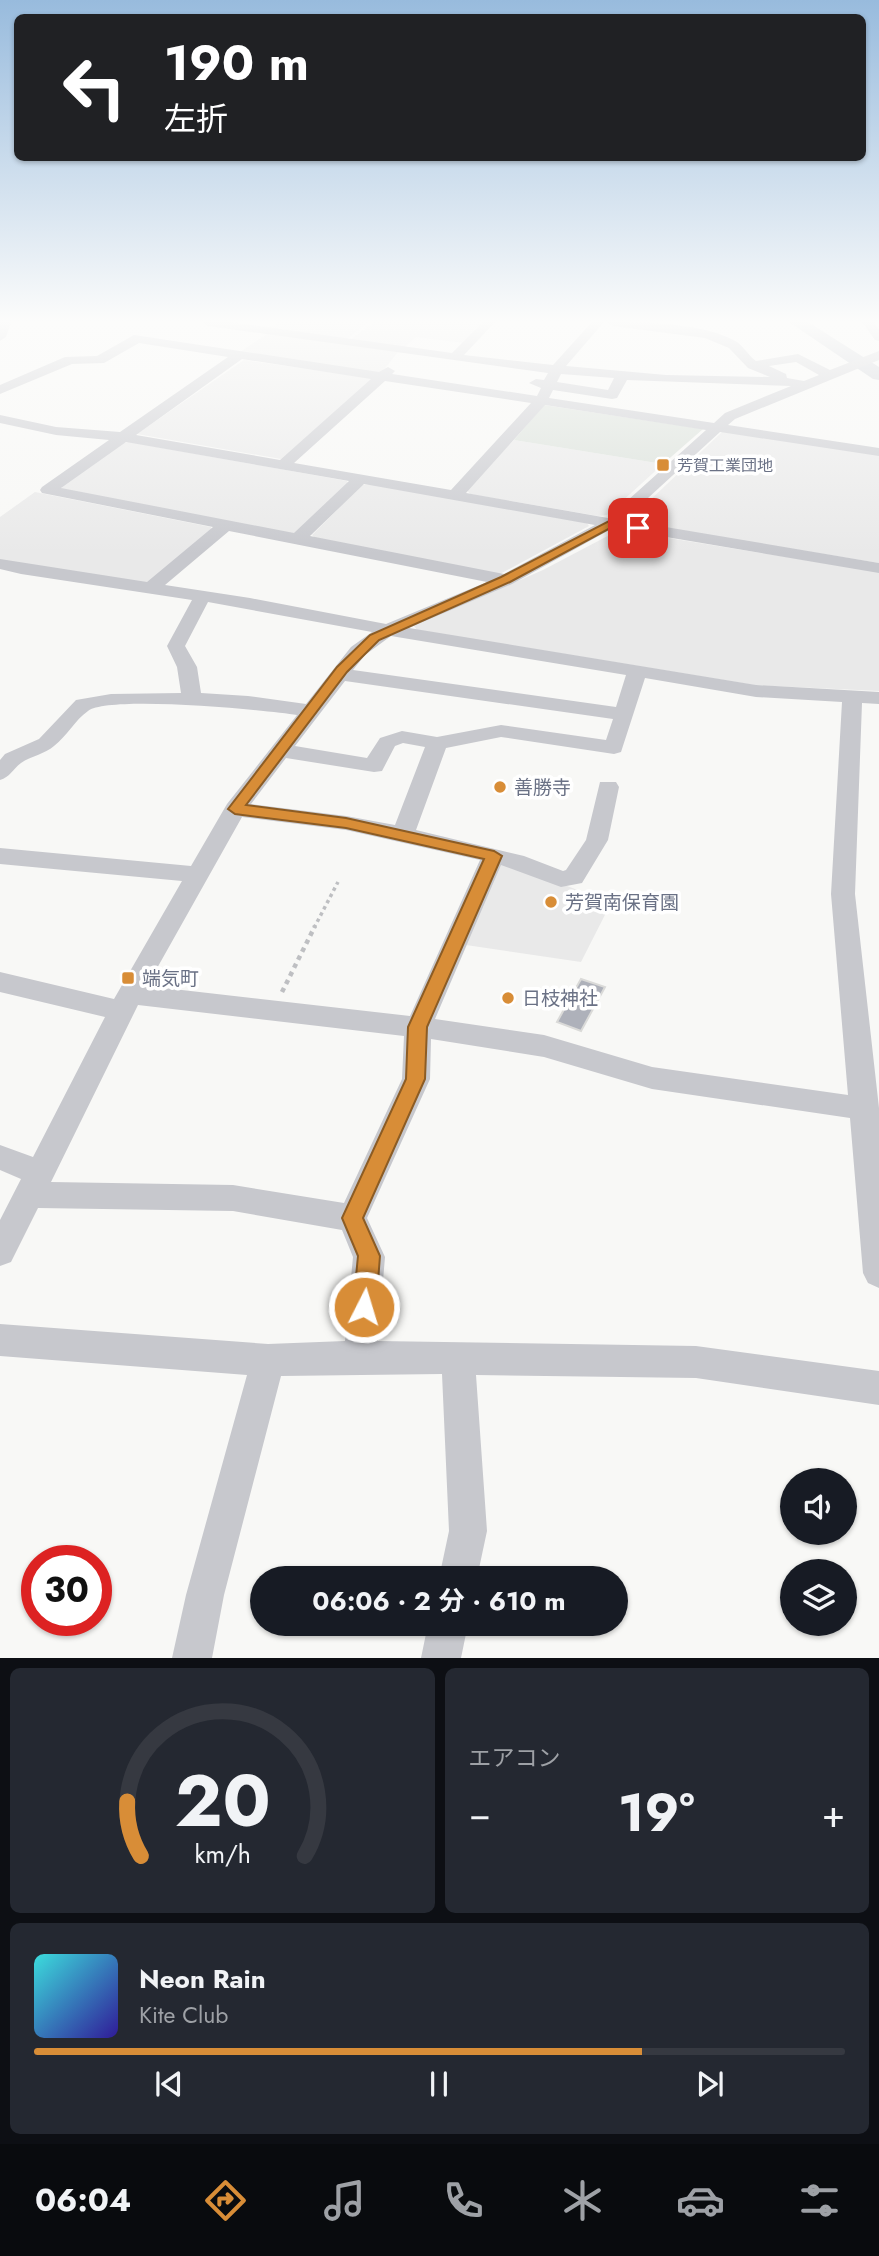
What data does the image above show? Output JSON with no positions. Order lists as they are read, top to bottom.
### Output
{
  "places": {
    "transit": ["芳賀工業団地", "端気町"],
    "other": ["善勝寺", "芳賀南保育園", "日枝神社"]
  },
  "page": {
    "turn": ["190 m", "左折"],
    "limit": "30",
    "trip": "06:06 · 2 分 · 610 m",
    "tile": "エアコン",
    "heat": ["−", "19°", "+"],
    "song": ["Neon Rain", "Kite Club"],
    "tabs": "06:04",
    "gauge": ["20", "km/h"]
  }
}
